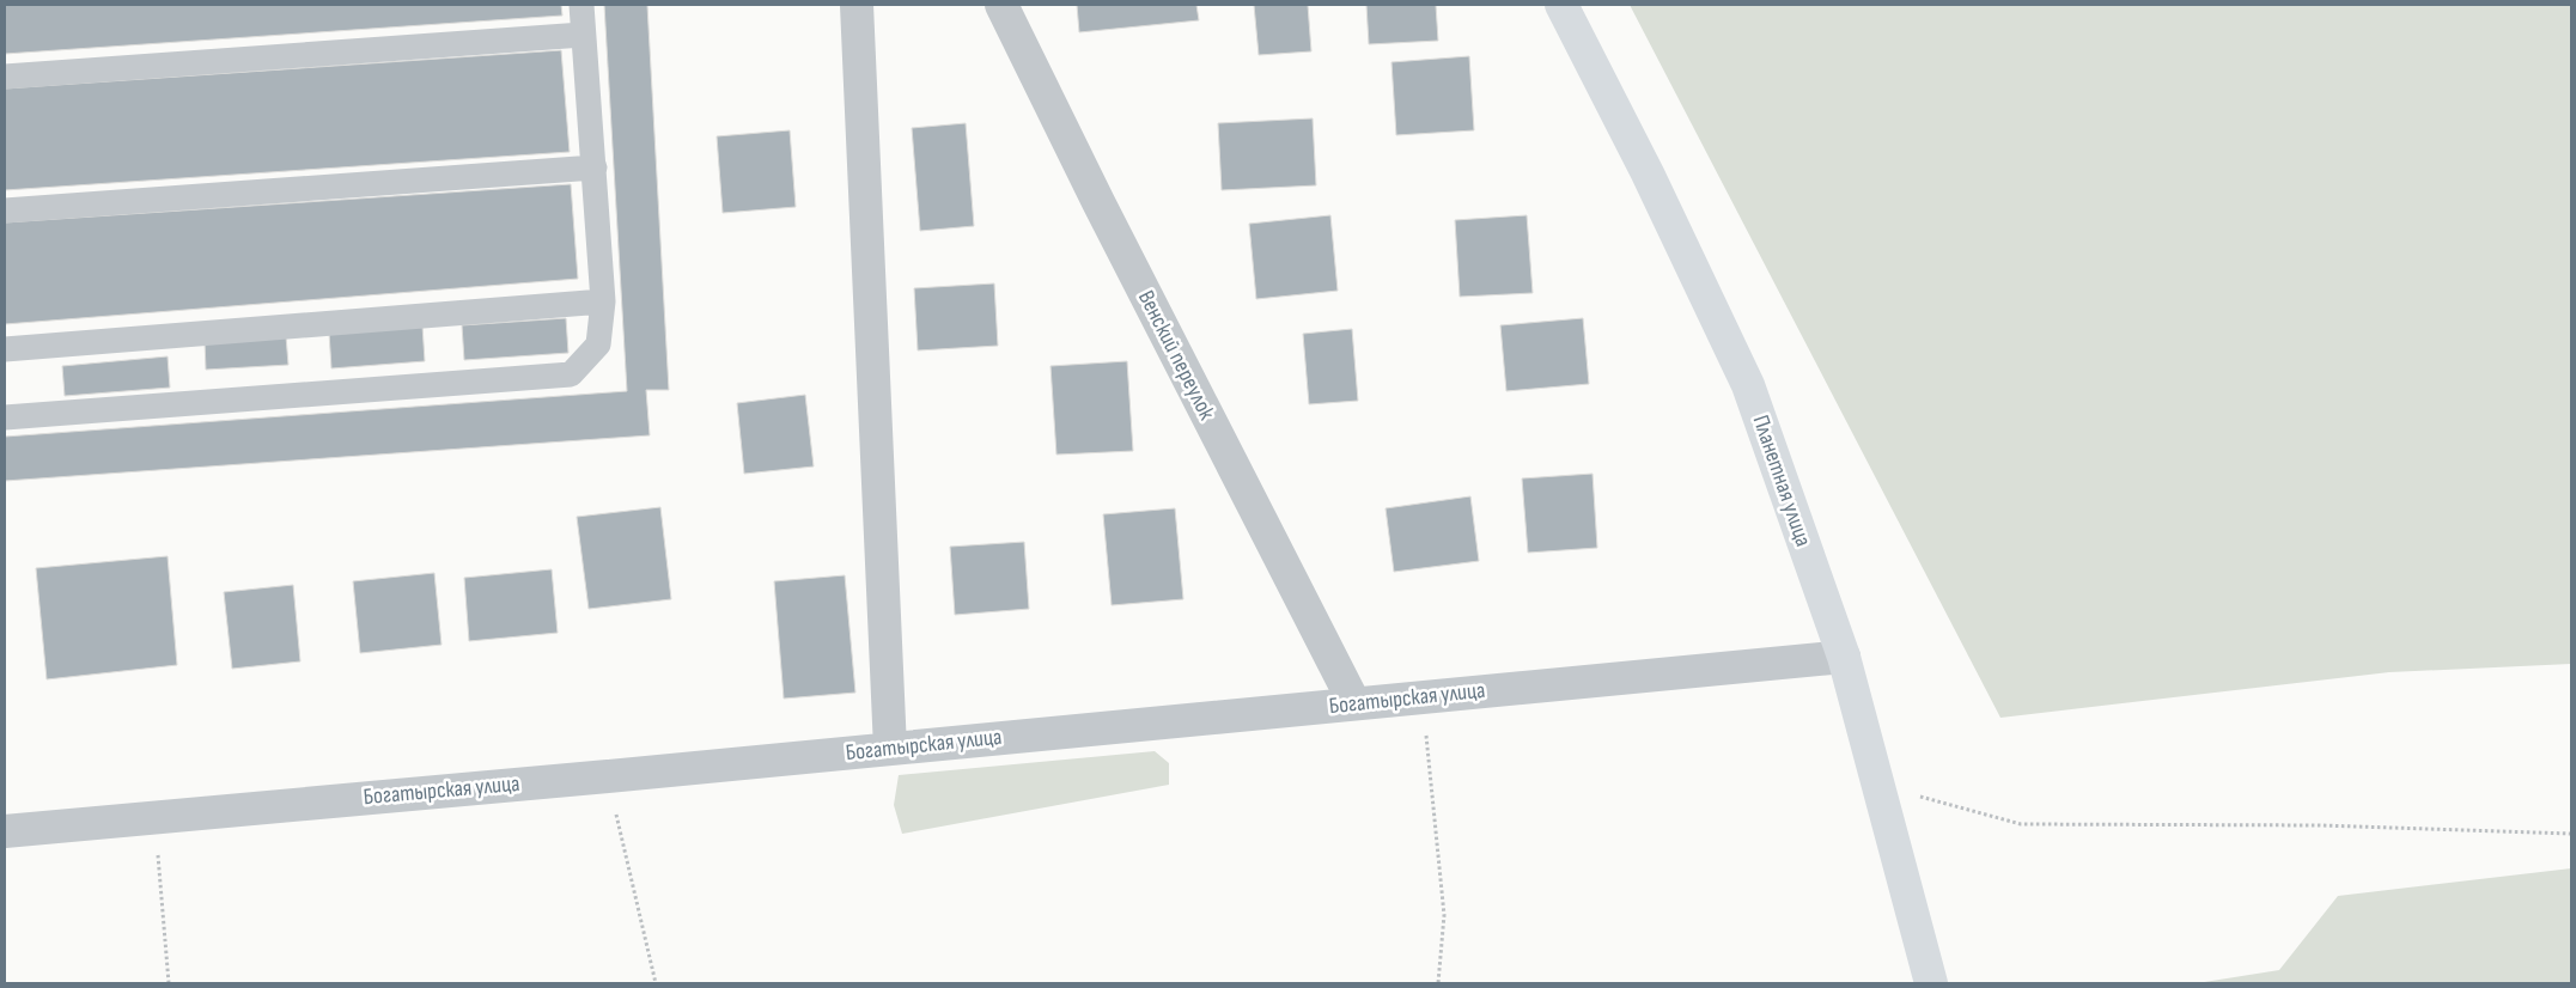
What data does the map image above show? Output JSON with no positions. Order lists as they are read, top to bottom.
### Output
{
  "streets": {
    "main road": ["Планетная улица"],
    "street": ["Венский переулок", "Богатырская улица"]
  },
  "crossings": [
    ["Венский переулок", "Богатырская улица"],
    ["Планетная улица", "Богатырская улица"]
  ]
}
